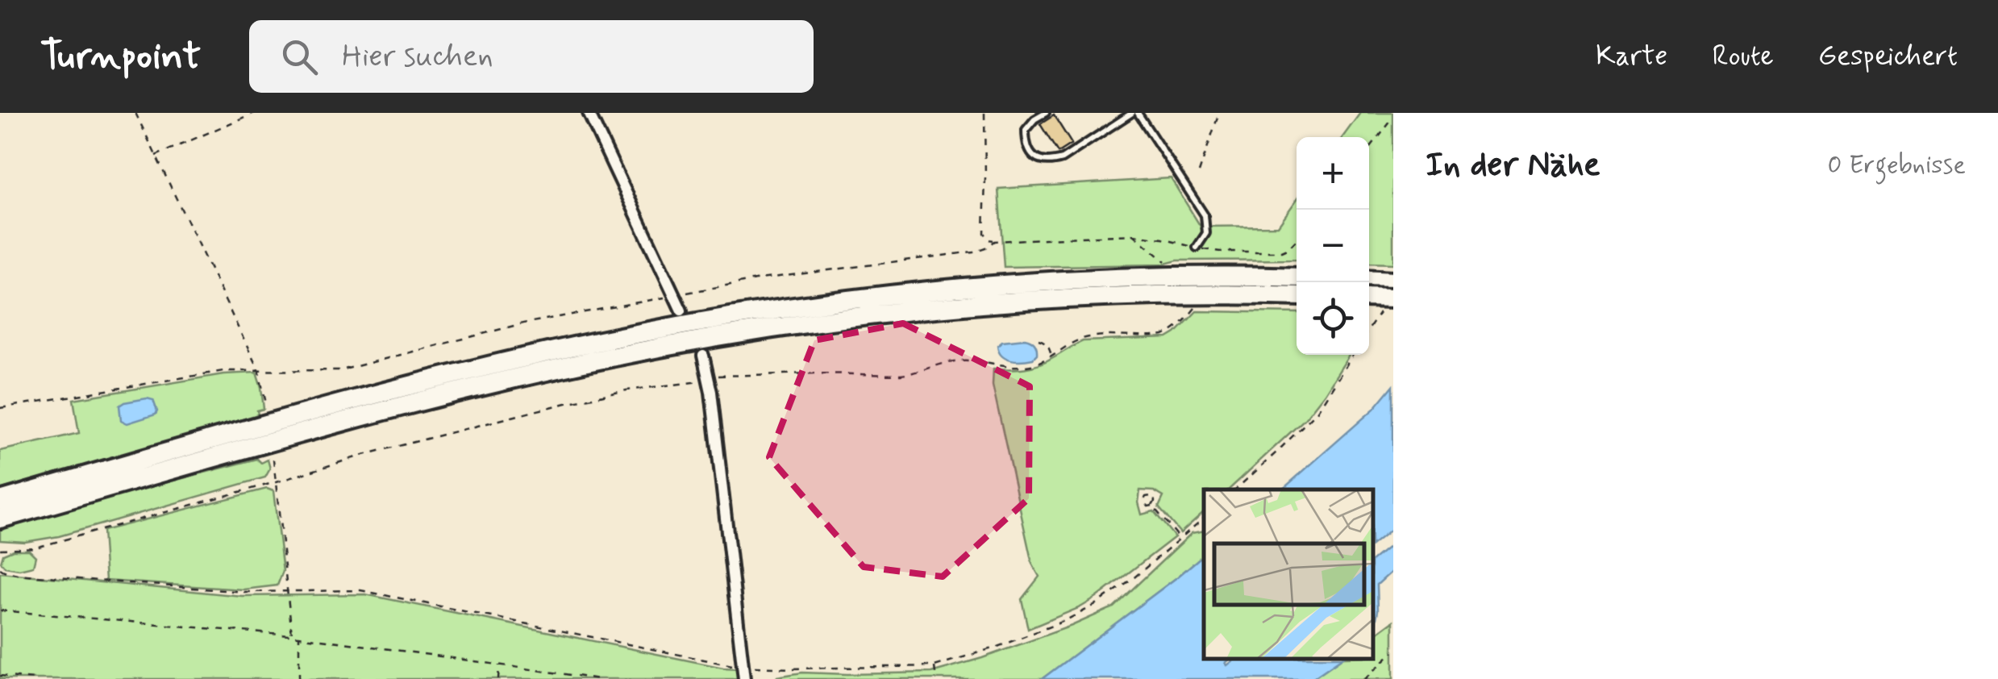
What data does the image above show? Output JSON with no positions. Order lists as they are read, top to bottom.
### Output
{
  "page": {
    "header": "Turnpoint",
    "search": "Hier suchen",
    "nav": ["Karte", "Route", "Gespeichert"],
    "heading": ["In der Nähe", "0 Ergebnisse"],
    "map_buttons": ["+", "−"]
  }
}
